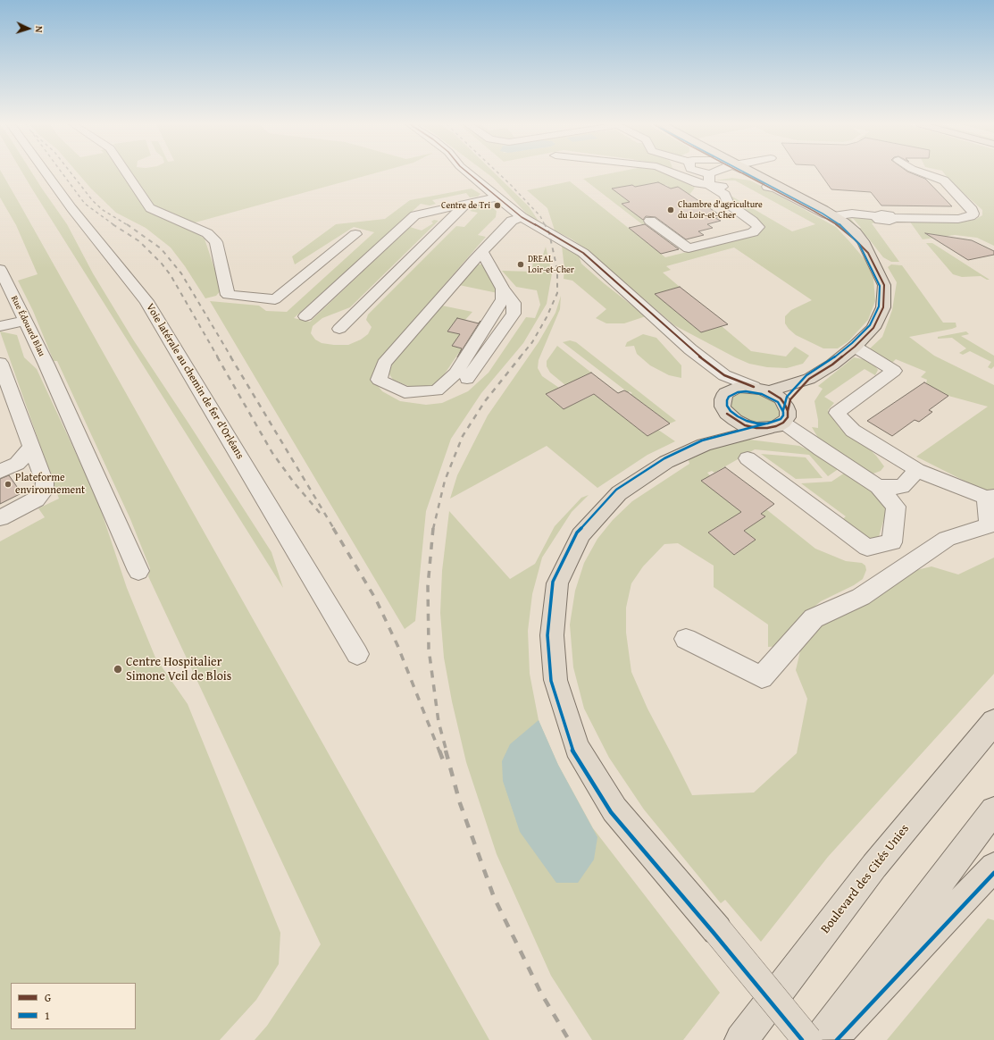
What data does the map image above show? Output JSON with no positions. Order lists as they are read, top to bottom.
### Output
{
  "streets": {
    "main road": ["Boulevard des Cités Unies"],
    "street": ["Rue Édouard Blau", "Voie latérale au chemin de fer d'Orléans"]
  },
  "places": [
    "Centre de Tri",
    "Chambre d'agriculture du Loir-et-Cher",
    "DREAL Loir-et-Cher",
    "Plateforme environnement",
    "Centre Hospitalier Simone Veil de Blois"
  ],
  "lines": ["transit line G", "transit line 1"],
  "legend": ["G", "1"],
  "north": "right"
}
